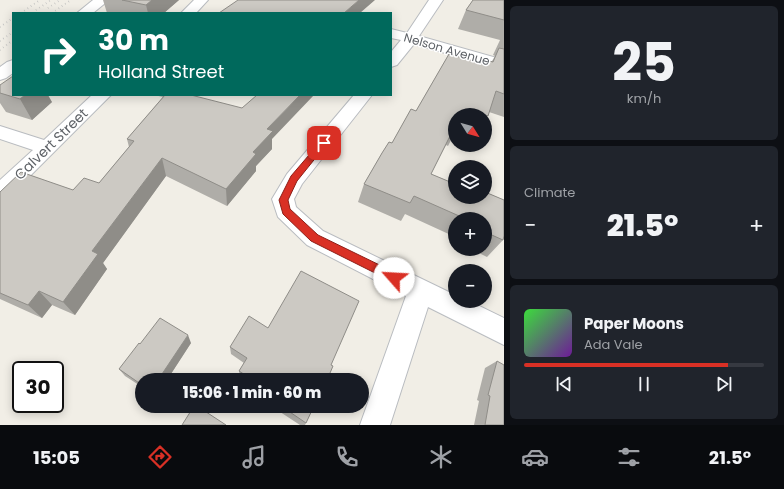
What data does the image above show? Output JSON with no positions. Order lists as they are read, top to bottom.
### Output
{
  "streets": {
    "street": ["Nelson Avenue", "Calvert Street"]
  },
  "north": "bottom right",
  "page": {
    "tile": [
      ["25", "km/h"],
      "Climate"
    ],
    "turn": ["30 m", "Holland Street"],
    "map_buttons": ["+", "−"],
    "heat": ["−", "21.5°", "+"],
    "song": ["Paper Moons", "Ada Vale"],
    "limit": "30",
    "trip": "15:06 · 1 min · 60 m",
    "tabs": ["15:05", "21.5°"]
  }
}
